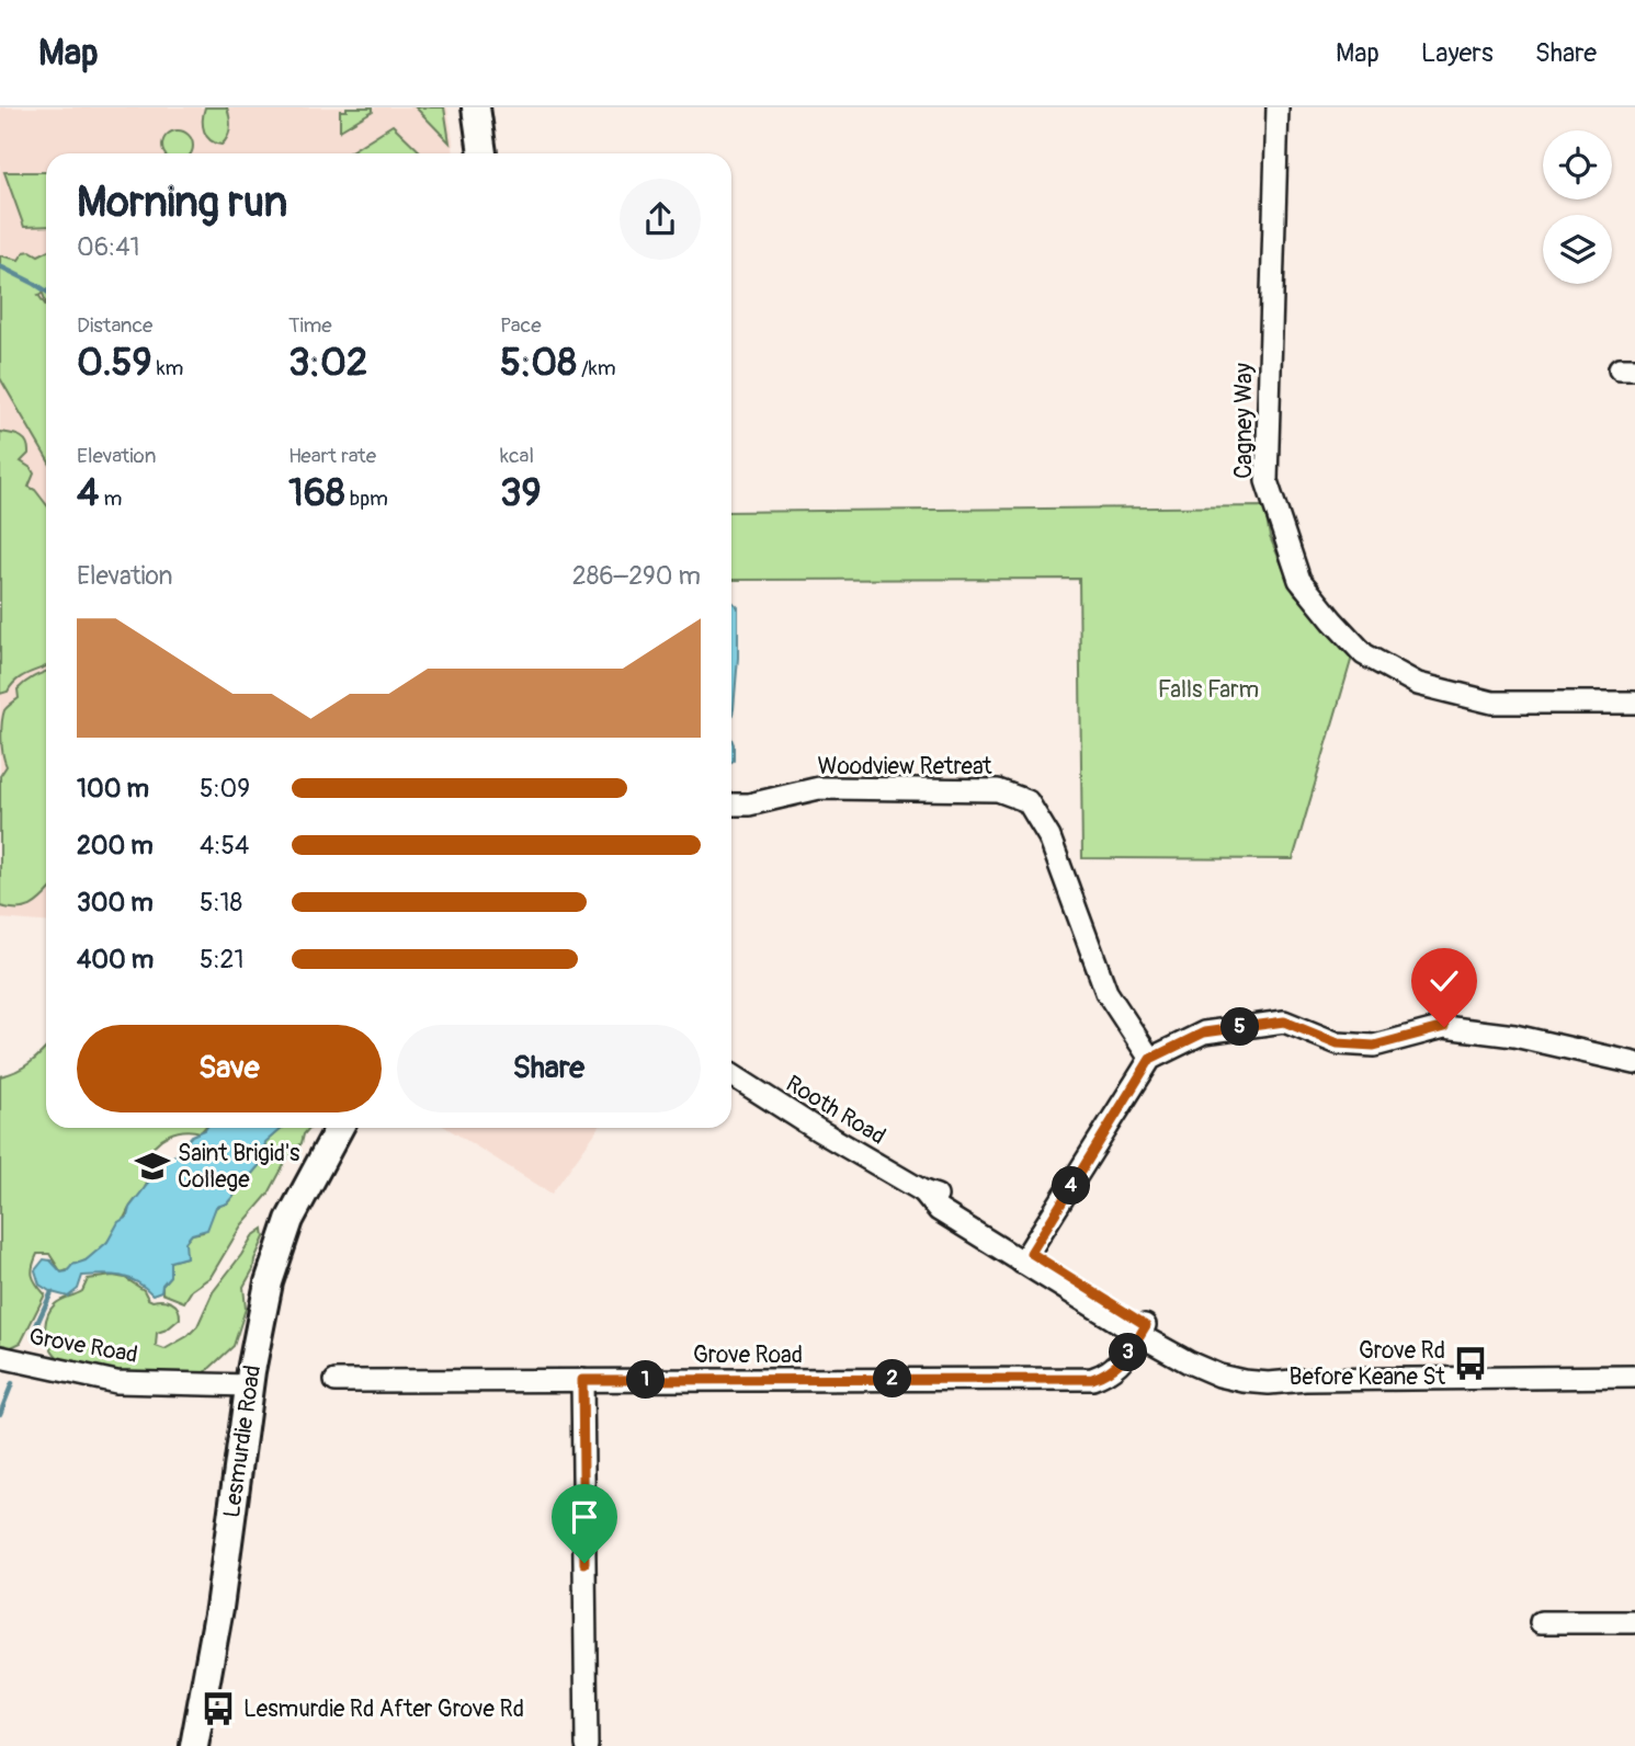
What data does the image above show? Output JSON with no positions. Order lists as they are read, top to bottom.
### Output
{
  "streets": {
    "main road": ["Lesmurdie Road"],
    "street": [
      "Cagney Way",
      "Woodview Retreat",
      "Rooth Road",
      "Grove Road"
    ]
  },
  "crossings": [
    ["Rooth Road", "Grove Road"],
    ["Grove Road", "Lesmurdie Road"]
  ],
  "parks": ["Falls Farm"],
  "places": {
    "school or university": ["Saint Brigid's College"],
    "bus stop": ["Grove Rd Before Keane St", "Lesmurdie Rd After Grove Rd"]
  },
  "page": {
    "header": "Map",
    "nav": ["Map", "Layers", "Share"],
    "heading": ["Morning run", "06:41"],
    "stats": [
      ["Distance", "0.59 km"],
      ["Time", "3:02"],
      ["Pace", "5:08 /km"],
      ["Elevation", "4 m"],
      ["Heart rate", "168 bpm"],
      ["kcal", "39"]
    ],
    "chart": ["Elevation", "286–290 m"],
    "list": [
      {
        "name": "100 m",
        "note": "5:09"
      },
      {
        "name": "200 m",
        "note": "4:54"
      },
      {
        "name": "300 m",
        "note": "5:18"
      },
      {
        "name": "400 m",
        "note": "5:21"
      }
    ],
    "pins": [
      "5",
      "4",
      "3",
      "2",
      "1"
    ],
    "buttons": ["Save", "Share"]
  }
}
